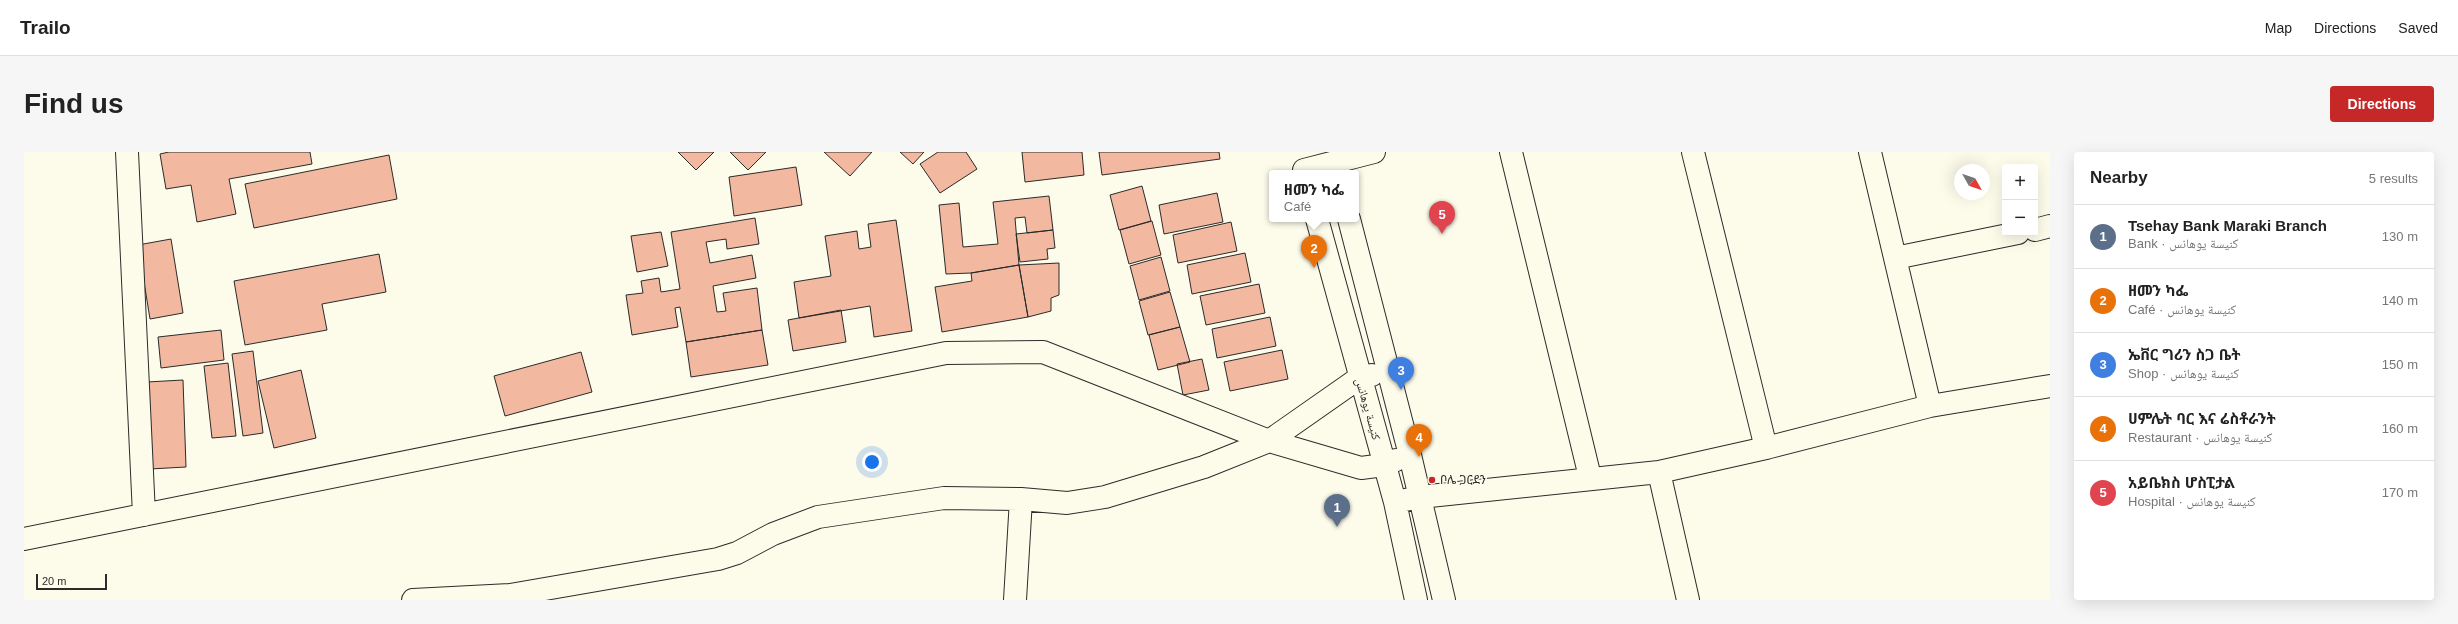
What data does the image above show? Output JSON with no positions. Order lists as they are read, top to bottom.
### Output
{
  "streets": {
    "street": ["كنيسة يوهانس"]
  },
  "places": ["ቦሌ ጋርደን"],
  "scale_bar": "20 m",
  "north": "bottom right",
  "page": {
    "header": "Trailo",
    "nav": ["Map", "Directions", "Saved"],
    "buttons": "Directions",
    "title": "Find us",
    "heading": ["Nearby", "5 results"],
    "map_buttons": ["+", "−"],
    "popup": ["ዘመን ካፌ", "Café"],
    "pins": [
      "5",
      "2",
      "3",
      "4",
      "1"
    ],
    "list": [
      {
        "mark": "1",
        "name": "Tsehay Bank Maraki Branch",
        "note": "Bank · كنيسة يوهانس",
        "value": "130 m"
      },
      {
        "mark": "2",
        "name": "ዘመን ካፌ",
        "note": "Café · كنيسة يوهانس",
        "value": "140 m"
      },
      {
        "mark": "3",
        "name": "ኤቨር ግሪን ስጋ ቤት",
        "note": "Shop · كنيسة يوهانس",
        "value": "150 m"
      },
      {
        "mark": "4",
        "name": "ሀምሌት ባር እና ሬስቶራንት",
        "note": "Restaurant · كنيسة يوهانس",
        "value": "160 m"
      },
      {
        "mark": "5",
        "name": "አይቤክስ ሆስፒታል",
        "note": "Hospital · كنيسة يوهانس",
        "value": "170 m"
      }
    ],
    "scale": "20 m"
  }
}
